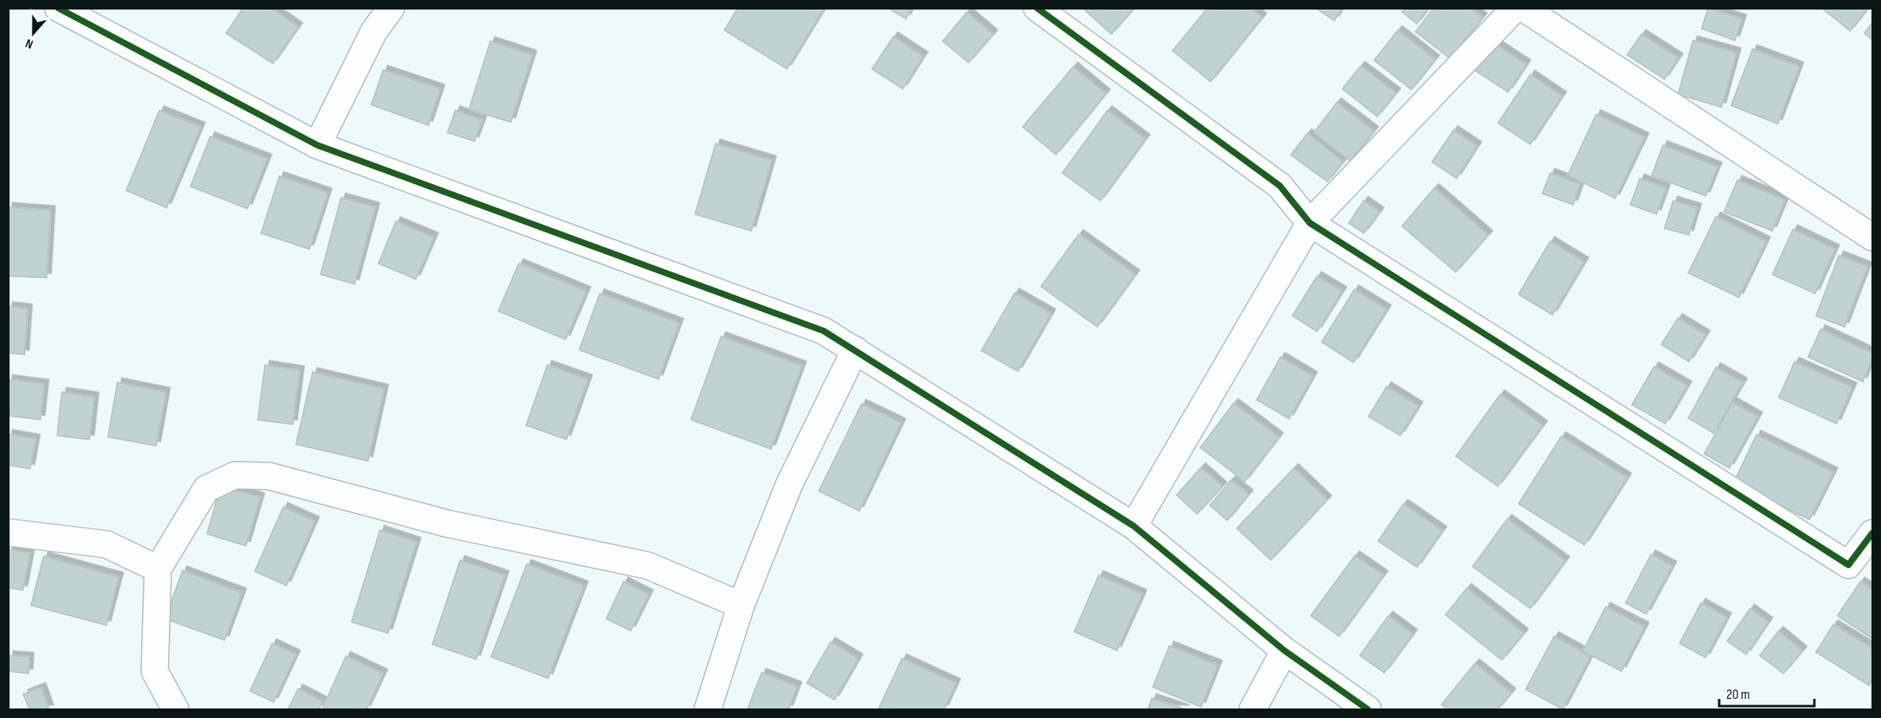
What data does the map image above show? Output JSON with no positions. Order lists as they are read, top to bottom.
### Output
{
  "scale_bar": "20 m",
  "north": "bottom"
}
